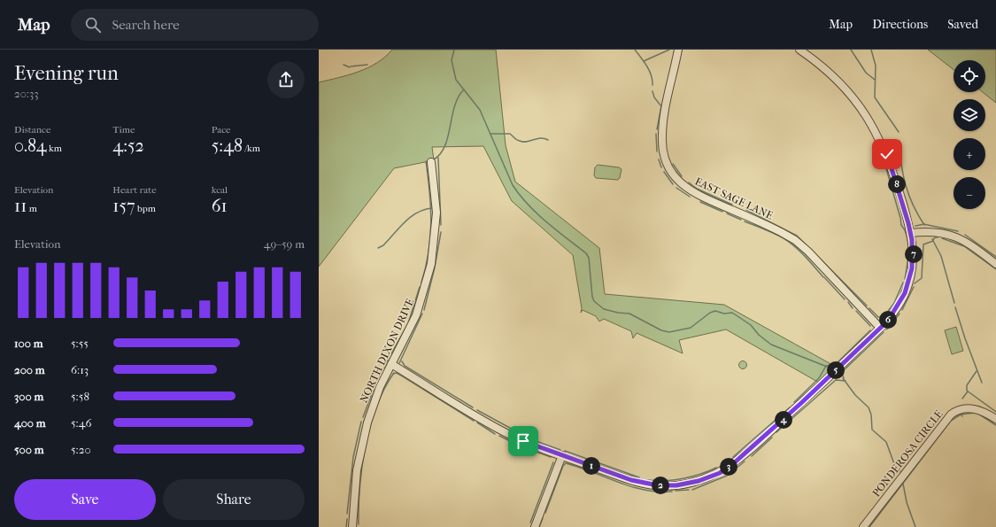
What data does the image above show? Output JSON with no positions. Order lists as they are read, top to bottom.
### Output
{
  "streets": {
    "street": ["EAST SAGE LANE", "NORTH DIXON DRIVE", "PONDEROSA CIRCLE"]
  },
  "page": {
    "header": "Map",
    "search": "Search here",
    "nav": ["Map", "Directions", "Saved"],
    "heading": ["Evening run", "20:33"],
    "map_buttons": ["+", "−"],
    "stats": [
      ["Distance", "0.84 km"],
      ["Time", "4:52"],
      ["Pace", "5:48 /km"],
      ["Elevation", "11 m"],
      ["Heart rate", "157 bpm"],
      ["kcal", "61"]
    ],
    "pins": [
      "8",
      "7",
      "6",
      "5",
      "4",
      "1",
      "3",
      "2"
    ],
    "chart": ["Elevation", "49–59 m"],
    "list": [
      {
        "name": "100 m",
        "note": "5:55"
      },
      {
        "name": "200 m",
        "note": "6:13"
      },
      {
        "name": "300 m",
        "note": "5:58"
      },
      {
        "name": "400 m",
        "note": "5:46"
      },
      {
        "name": "500 m",
        "note": "5:20"
      }
    ],
    "buttons": ["Save", "Share"]
  }
}
